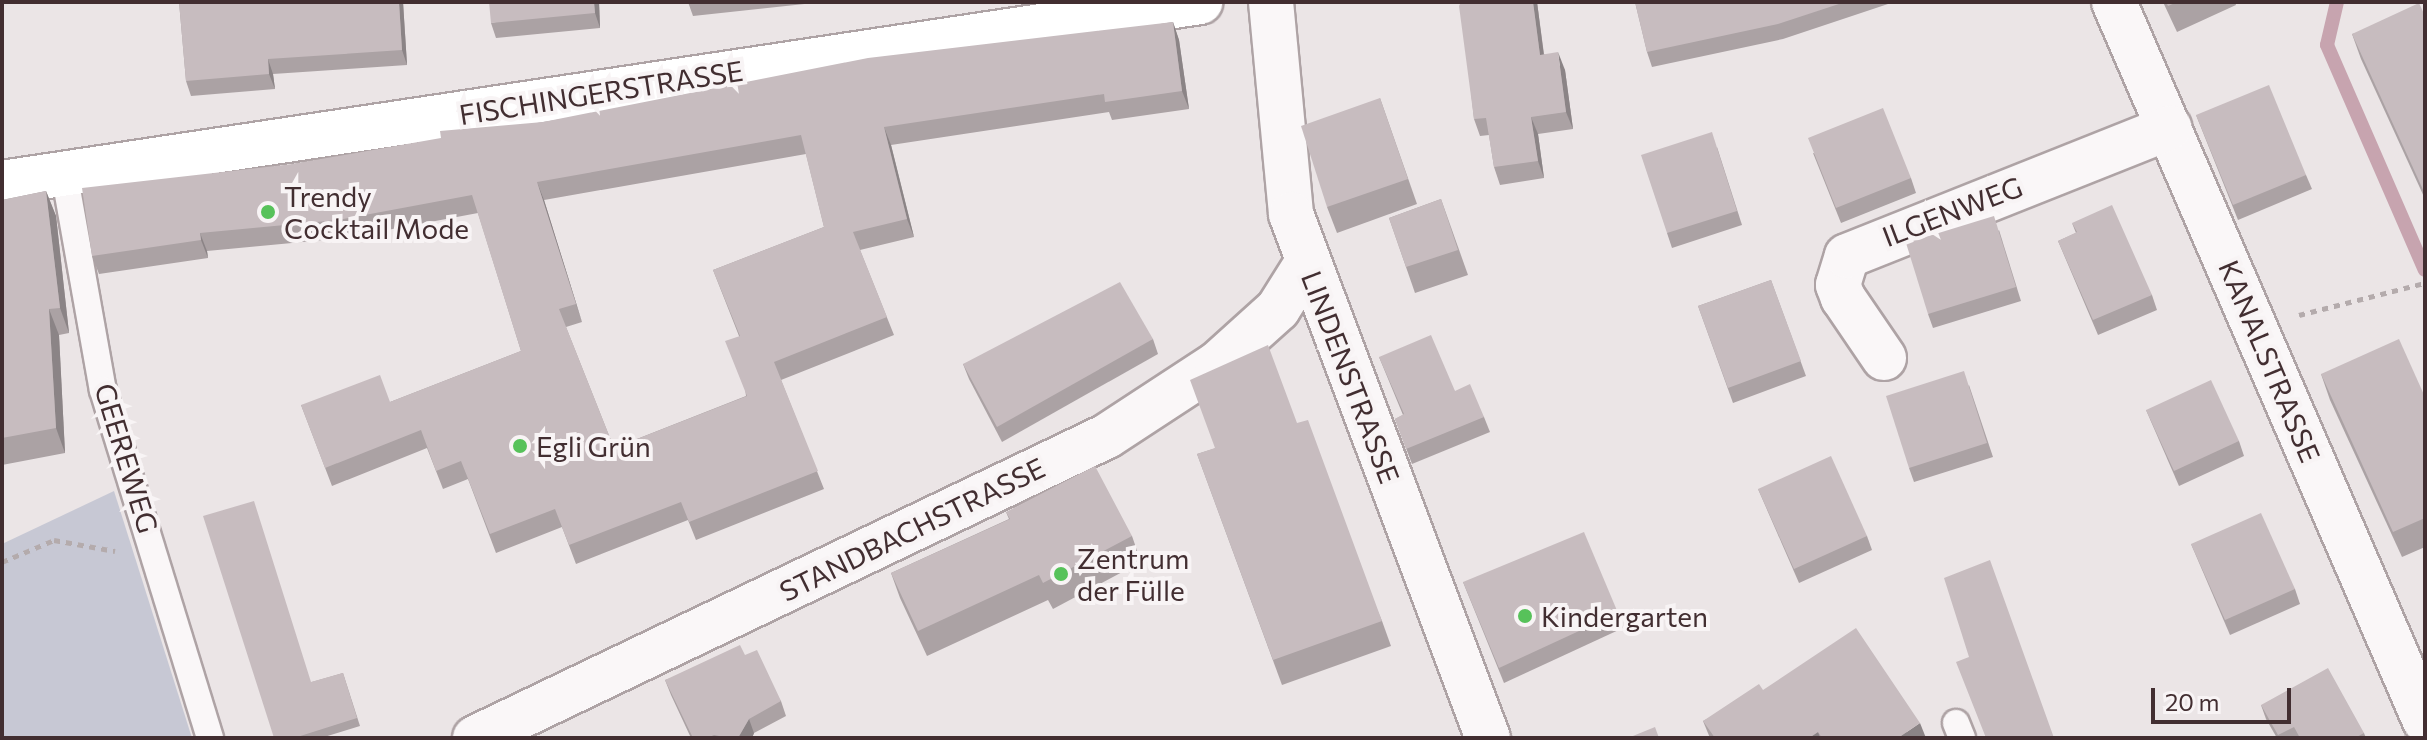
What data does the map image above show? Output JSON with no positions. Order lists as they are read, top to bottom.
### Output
{
  "streets": {
    "main road": ["FISCHINGERSTRASSE"],
    "street": [
      "ILGENWEG",
      "KANALSTRASSE",
      "LINDENSTRASSE",
      "STANDBACHSTRASSE"
    ],
    "lane": ["GEEREWEG"]
  },
  "crossings": [
    ["FISCHINGERSTRASSE", "GEEREWEG"],
    ["ILGENWEG", "KANALSTRASSE"],
    ["LINDENSTRASSE", "STANDBACHSTRASSE"]
  ],
  "places": [
    "Trendy Cocktail Mode",
    "Egli Grün",
    "Zentrum der Fülle",
    "Kindergarten"
  ],
  "scale_bar": "20 m"
}
